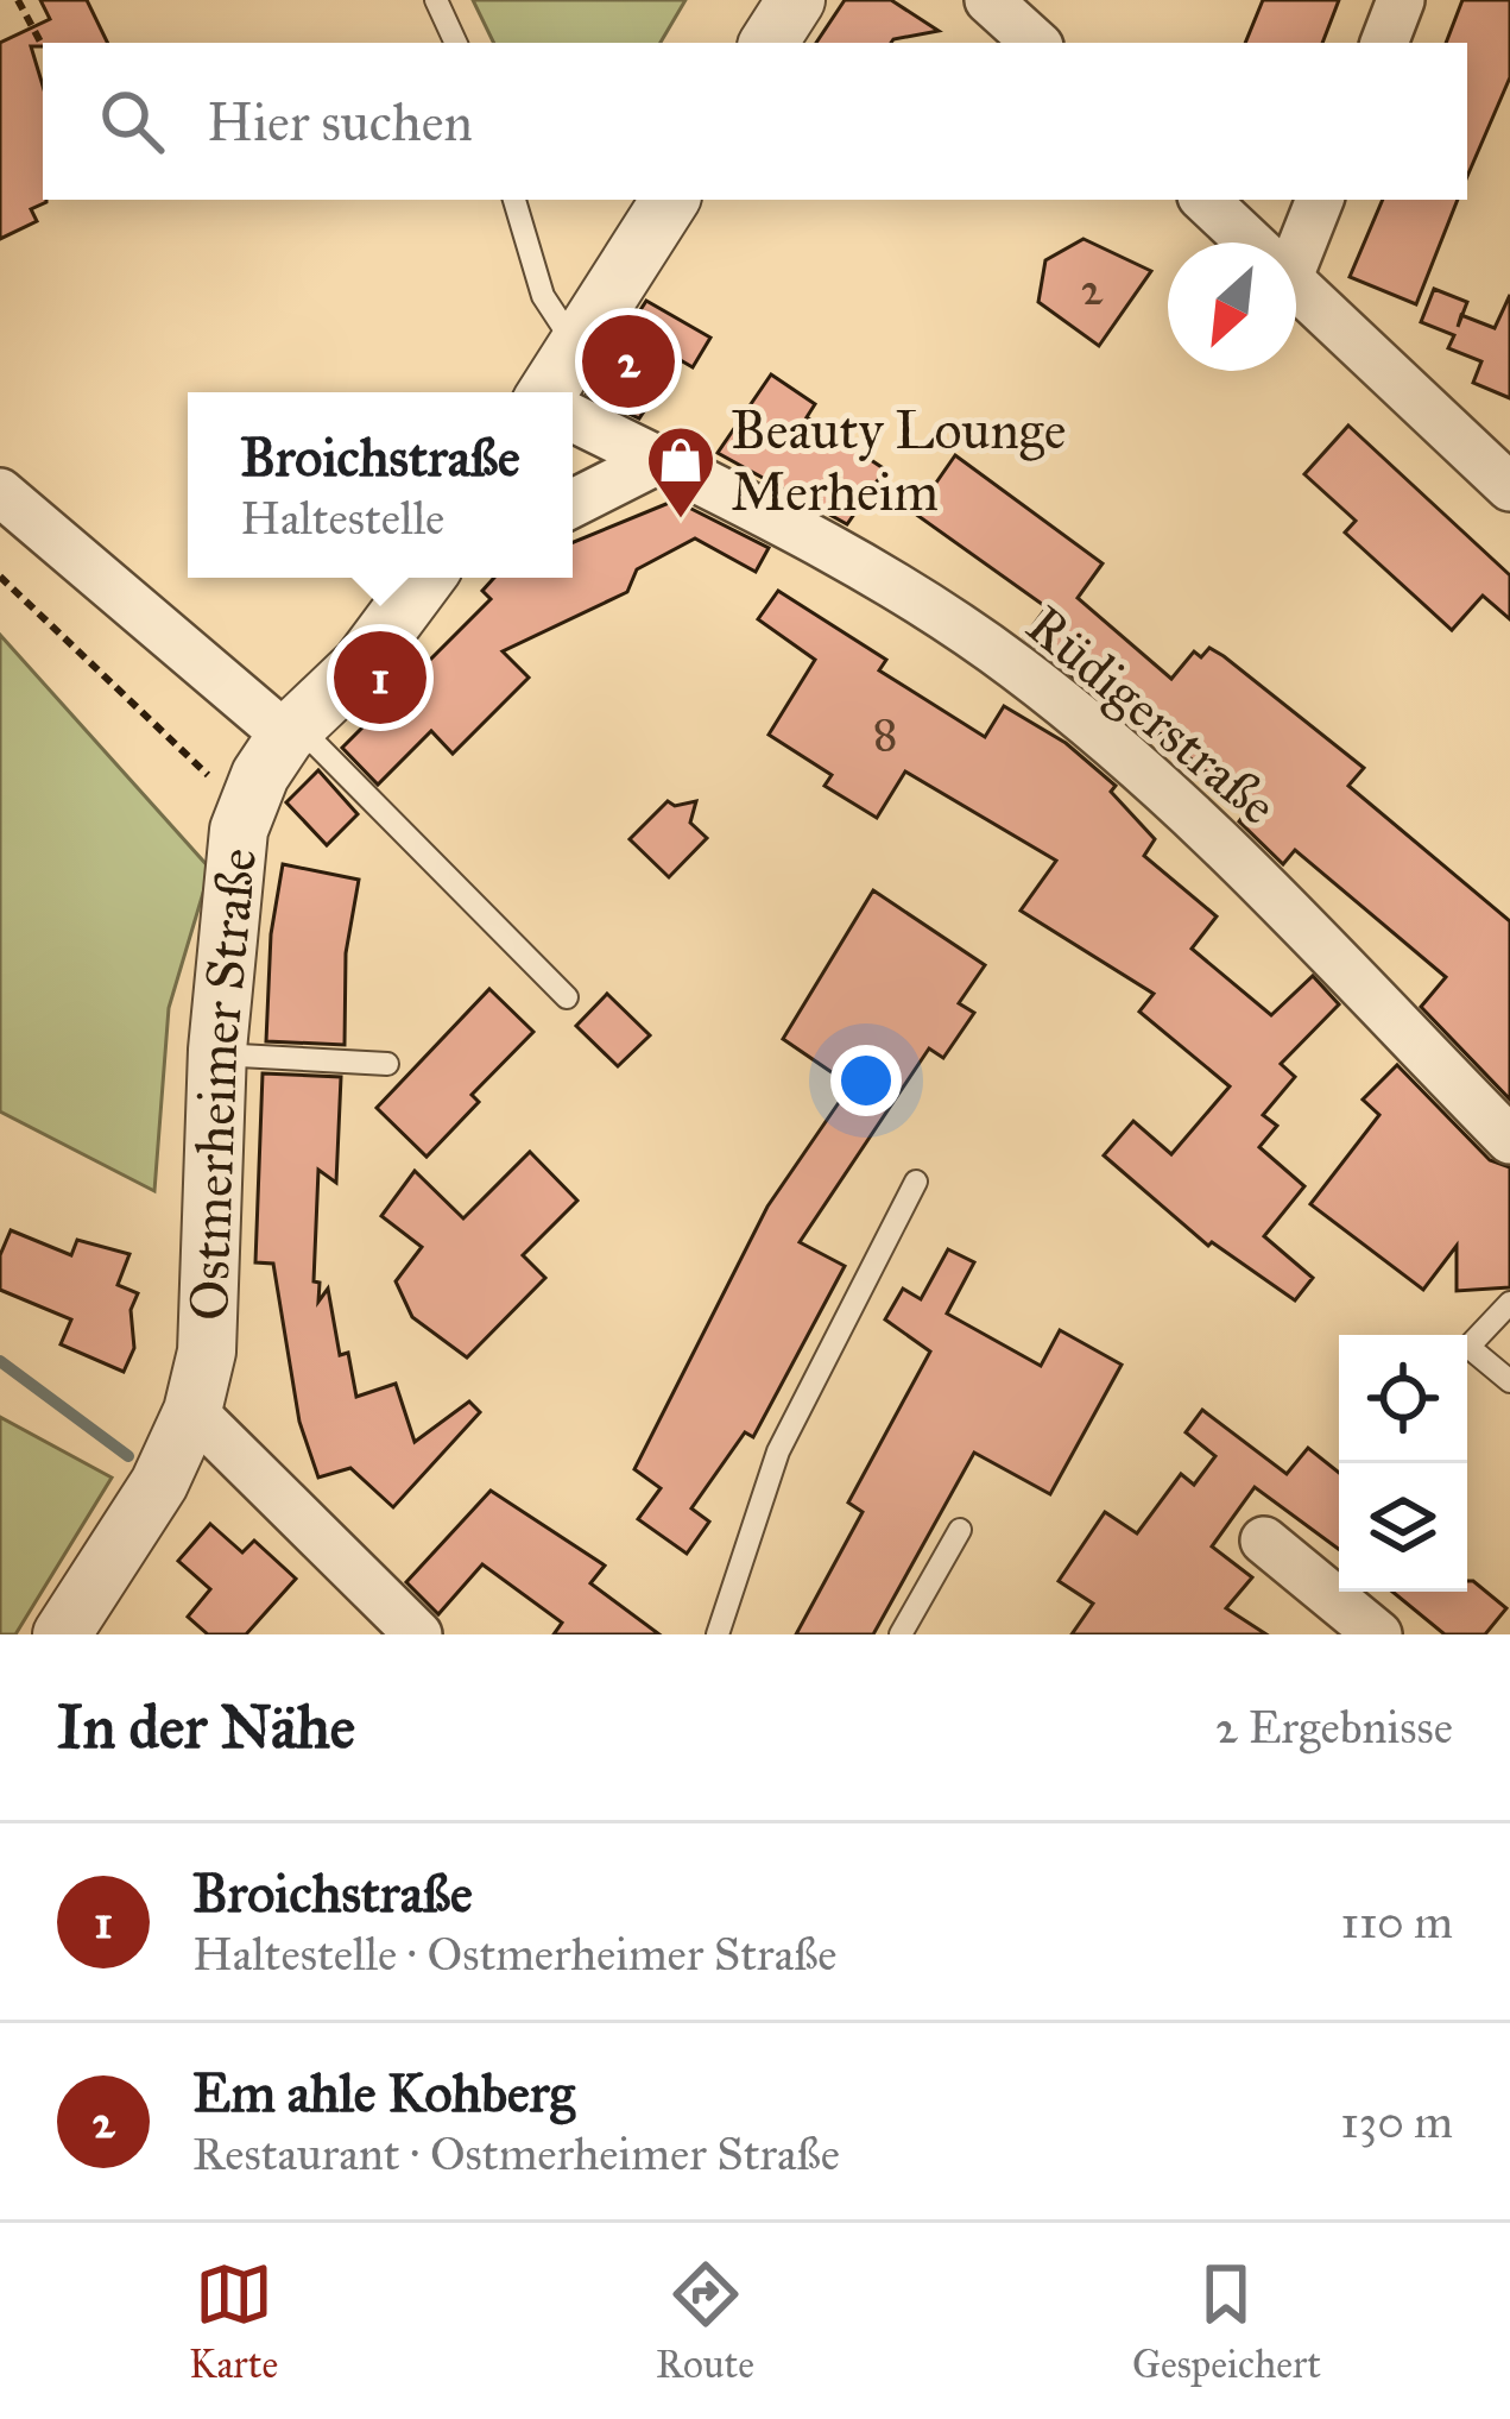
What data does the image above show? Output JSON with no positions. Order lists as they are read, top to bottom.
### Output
{
  "streets": {
    "street": ["Rüdigerstraße", "Ostmerheimer Straße"]
  },
  "places": {
    "shop": ["Beauty Lounge Merheim"]
  },
  "house_numbers": ["2", "8"],
  "north": "bottom left",
  "page": {
    "search": "Hier suchen",
    "pins": ["2", "1"],
    "popup": ["Broichstraße", "Haltestelle"],
    "heading": ["In der Nähe", "2 Ergebnisse"],
    "list": [
      {
        "mark": "1",
        "name": "Broichstraße",
        "note": "Haltestelle · Ostmerheimer Straße",
        "value": "110 m"
      },
      {
        "mark": "2",
        "name": "Em ahle Kohberg",
        "note": "Restaurant · Ostmerheimer Straße",
        "value": "130 m"
      }
    ],
    "nav": ["Karte", "Route", "Gespeichert"]
  }
}
